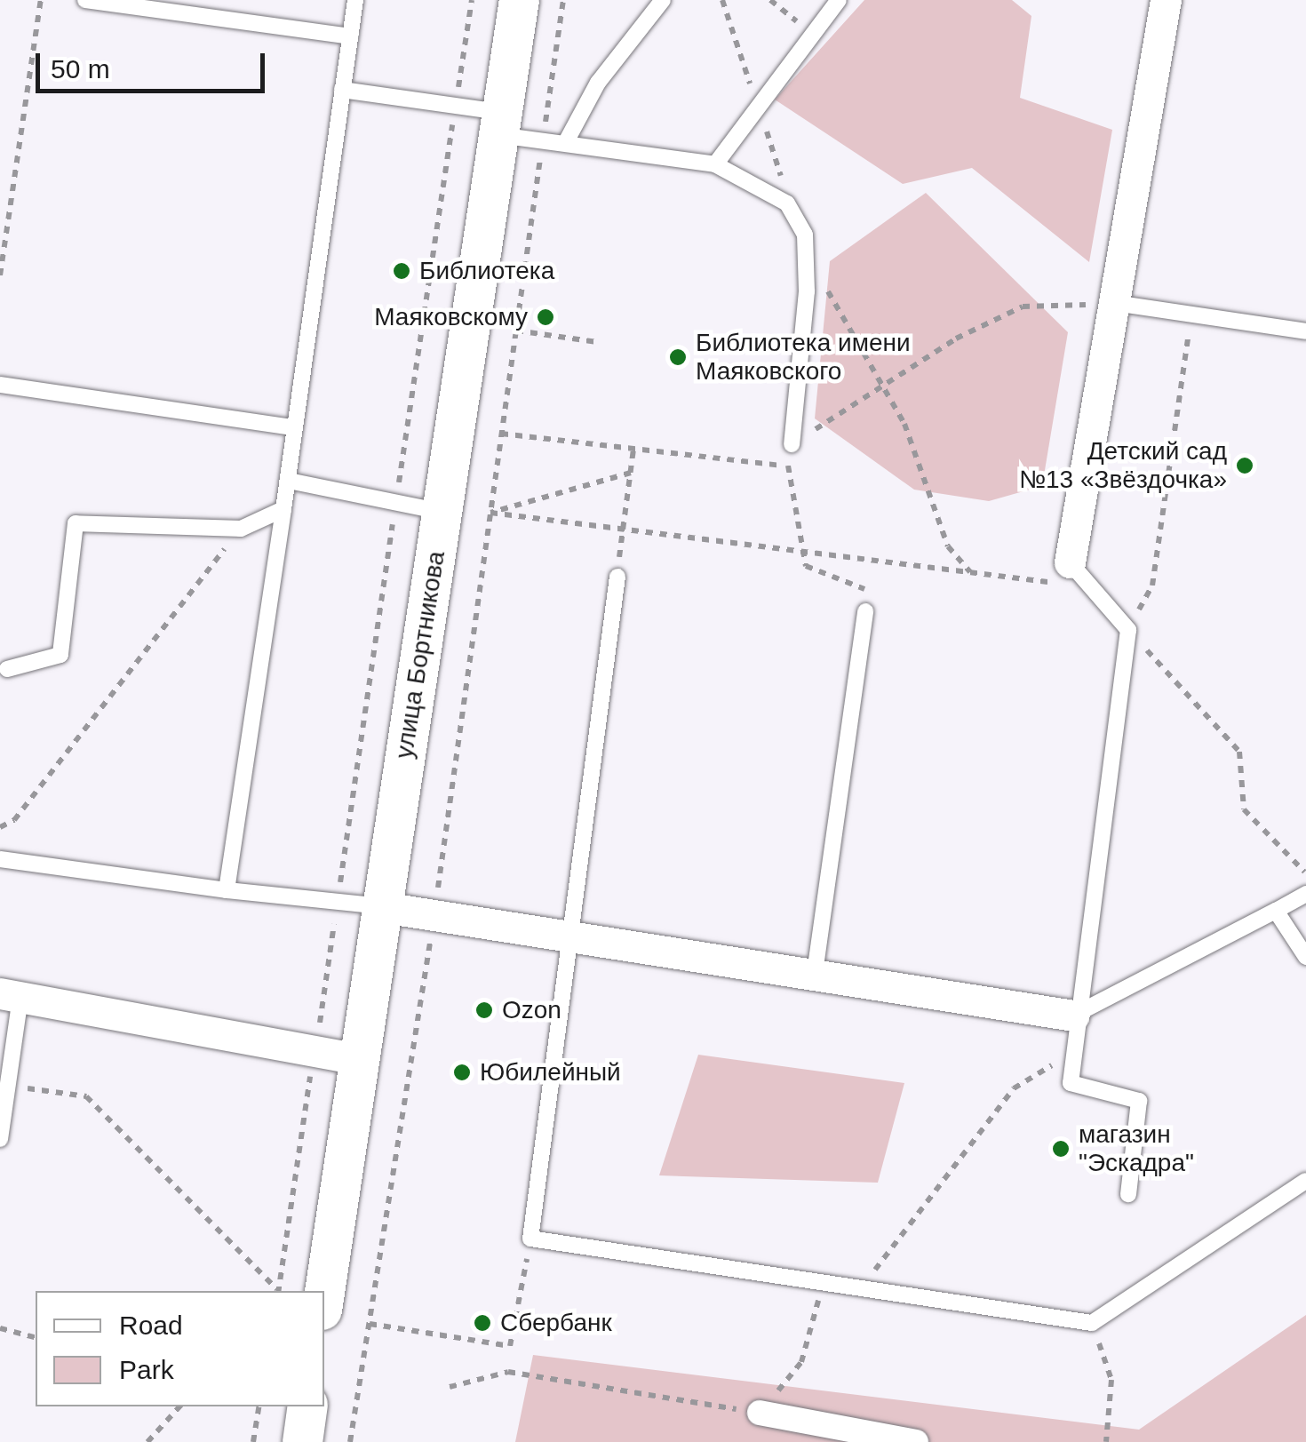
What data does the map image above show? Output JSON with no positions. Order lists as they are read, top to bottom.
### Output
{
  "streets": {
    "street": ["улица Бортникова"]
  },
  "places": [
    "Библиотека",
    "Маяковскому",
    "Библиотека имени Маяковского",
    "Детский сад №13 «Звёздочка»",
    "Ozon",
    "Юбилейный",
    "магазин \"Эскадра\"",
    "Сбербанк"
  ],
  "legend": ["Road", "Park"],
  "scale_bar": "50 m"
}
